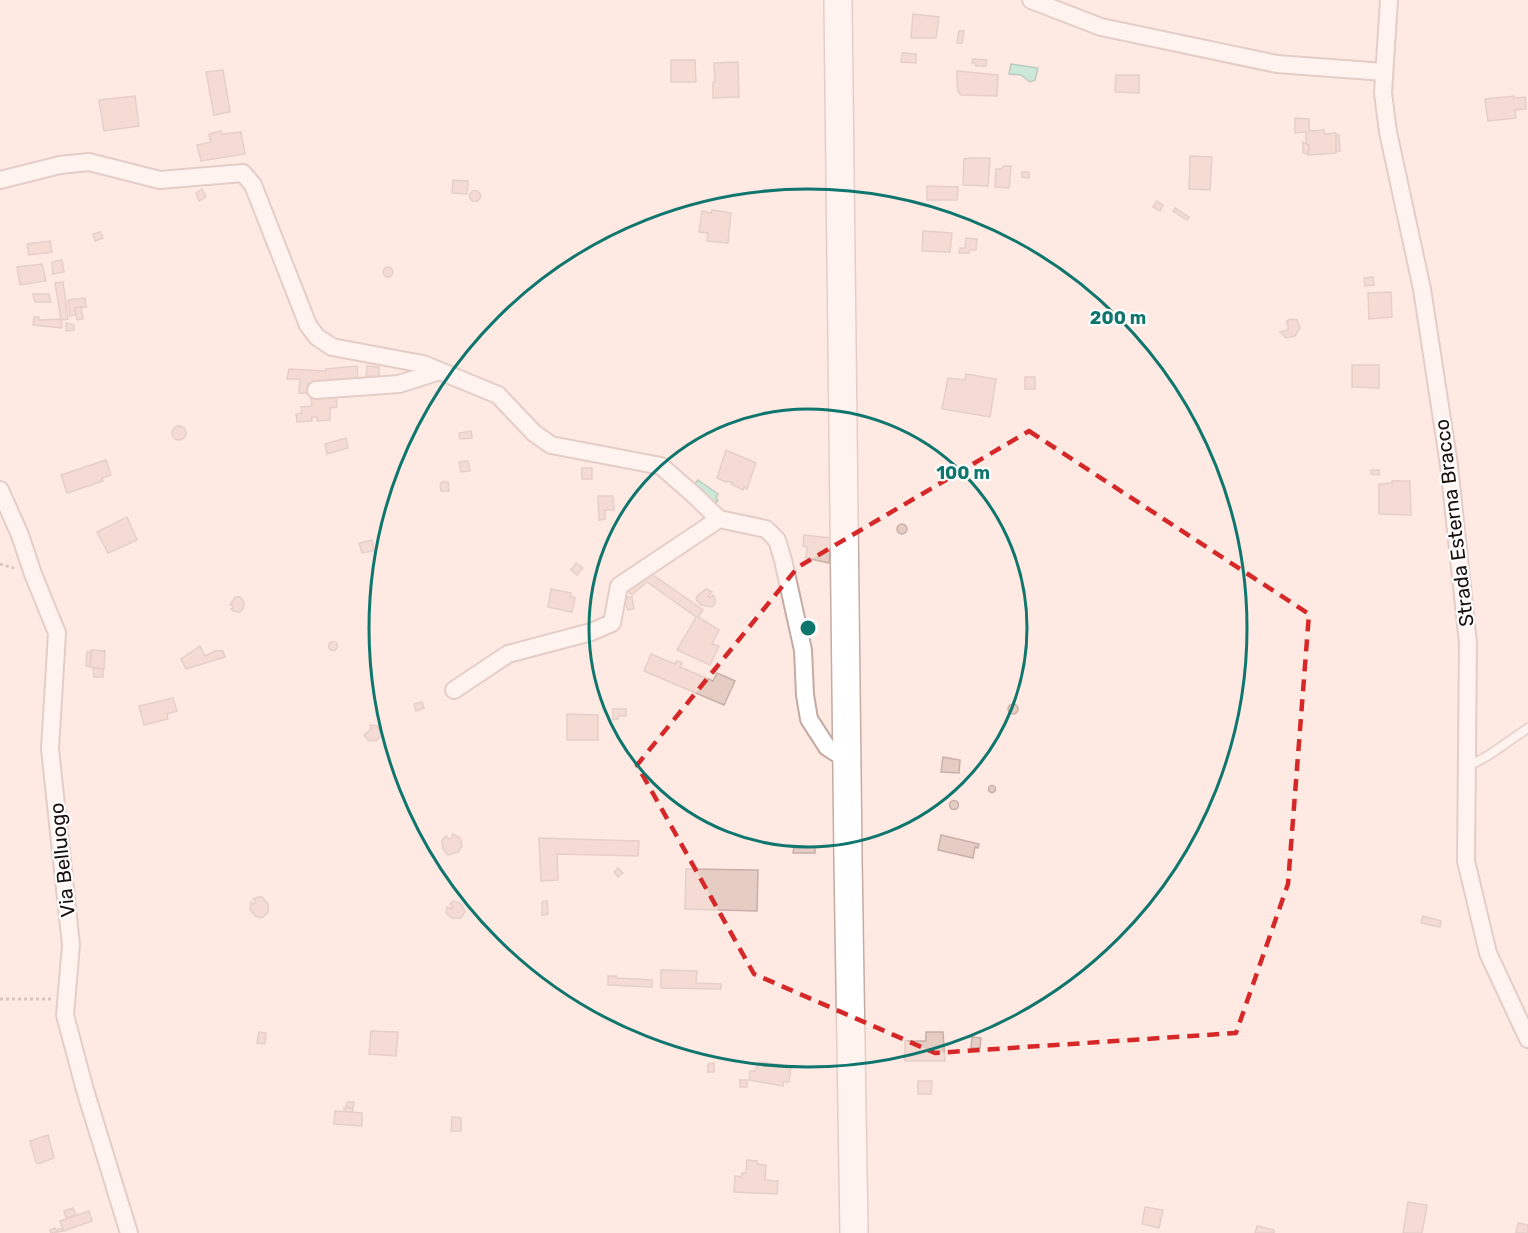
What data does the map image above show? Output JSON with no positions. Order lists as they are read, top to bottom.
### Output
{
  "streets": {
    "street": ["Strada Esterna Bracco", "Via Belluogo"]
  },
  "rings": ["200 m", "100 m"]
}
